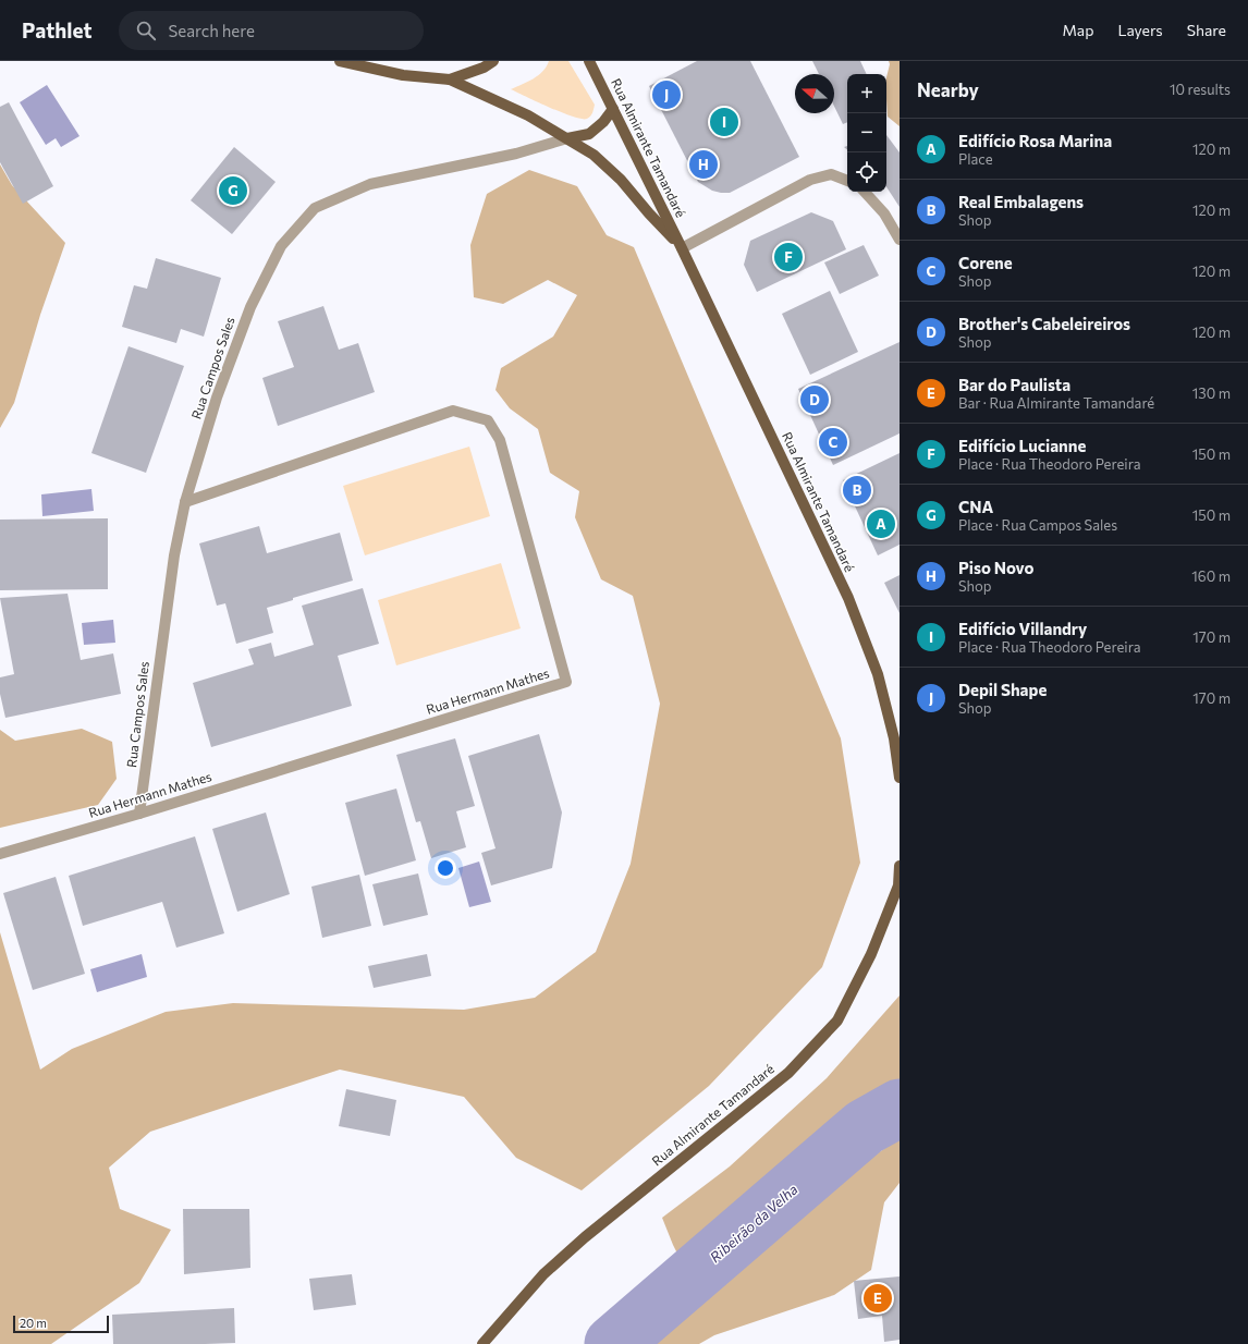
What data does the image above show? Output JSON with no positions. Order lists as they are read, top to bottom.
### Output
{
  "streets": {
    "main road": ["Rua Almirante Tamandaré"],
    "street": ["Rua Campos Sales", "Rua Hermann Mathes"]
  },
  "crossings": [
    ["Rua Almirante Tamandaré", "Rua Campos Sales"],
    ["Rua Campos Sales", "Rua Hermann Mathes"]
  ],
  "water": ["Ribeirão da Velha"],
  "scale_bar": "20 m",
  "north": "left",
  "page": {
    "header": "Pathlet",
    "search": "Search here",
    "nav": ["Map", "Layers", "Share"],
    "heading": ["Nearby", "10 results"],
    "map_buttons": ["+", "−"],
    "pins": [
      "J",
      "I",
      "H",
      "G",
      "F",
      "D",
      "C",
      "B",
      "A",
      "E"
    ],
    "list": [
      {
        "mark": "A",
        "name": "Edifício Rosa Marina",
        "note": "Place",
        "value": "120 m"
      },
      {
        "mark": "B",
        "name": "Real Embalagens",
        "note": "Shop",
        "value": "120 m"
      },
      {
        "mark": "C",
        "name": "Corene",
        "note": "Shop",
        "value": "120 m"
      },
      {
        "mark": "D",
        "name": "Brother's Cabeleireiros",
        "note": "Shop",
        "value": "120 m"
      },
      {
        "mark": "E",
        "name": "Bar do Paulista",
        "note": "Bar · Rua Almirante Tamandaré",
        "value": "130 m"
      },
      {
        "mark": "F",
        "name": "Edifício Lucianne",
        "note": "Place · Rua Theodoro Pereira",
        "value": "150 m"
      },
      {
        "mark": "G",
        "name": "CNA",
        "note": "Place · Rua Campos Sales",
        "value": "150 m"
      },
      {
        "mark": "H",
        "name": "Piso Novo",
        "note": "Shop",
        "value": "160 m"
      },
      {
        "mark": "I",
        "name": "Edifício Villandry",
        "note": "Place · Rua Theodoro Pereira",
        "value": "170 m"
      },
      {
        "mark": "J",
        "name": "Depil Shape",
        "note": "Shop",
        "value": "170 m"
      }
    ],
    "scale": "20 m"
  }
}
